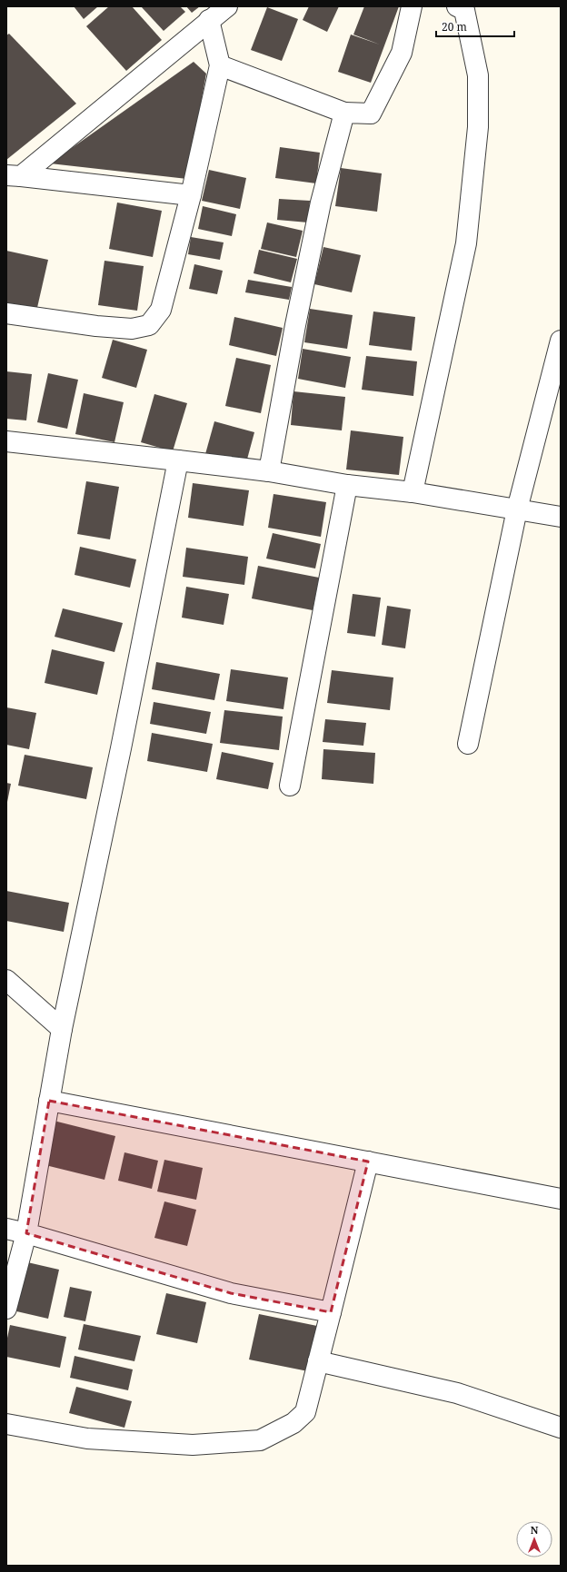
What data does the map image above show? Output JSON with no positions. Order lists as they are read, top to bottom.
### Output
{
  "scale_bar": "20 m",
  "north": "top"
}
